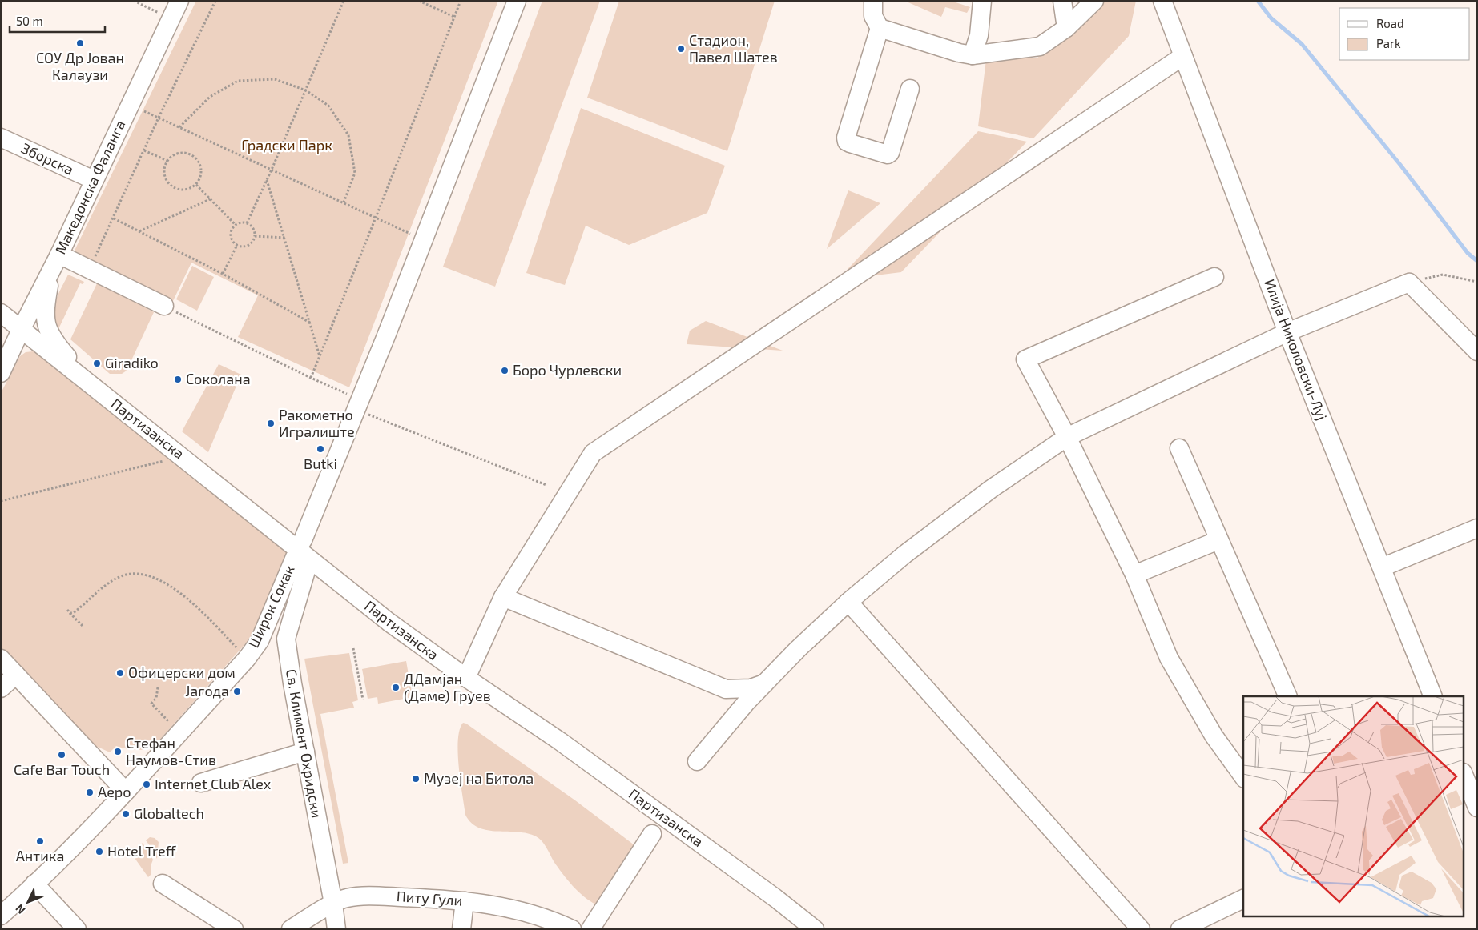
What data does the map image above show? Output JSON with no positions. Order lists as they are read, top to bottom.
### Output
{
  "streets": {
    "street": [
      "Зборска",
      "Македонска Фаланга",
      "Илија Николовски-Луј",
      "Партизанска",
      "Широк Сокак",
      "Св. Климент Охридски",
      "Питу Гули"
    ]
  },
  "crossings": [
    ["Зборска", "Македонска Фаланга"],
    ["Македонска Фаланга", "Партизанска"],
    ["Партизанска", "Широк Сокак"],
    ["Партизанска", "Св. Климент Охридски"],
    ["Широк Сокак", "Св. Климент Охридски"],
    ["Св. Климент Охридски", "Питу Гули"]
  ],
  "parks": ["Градски Парк"],
  "places": [
    "СОУ Др Јован Калаузи",
    "Стадион, Павел Шатев",
    "Giradiko",
    "Боро Чурлевски",
    "Соколана",
    "Ракометно Игралиште",
    "Butki",
    "Офицерски дом",
    "ДДамјан (Даме) Груев",
    "Јагода",
    "Стефан Наумов-Стив",
    "Cafe Bar Touch",
    "Музеј на Битола",
    "Internet Club Alex",
    "Аеро",
    "Globaltech",
    "Антика",
    "Hotel Treff"
  ],
  "legend": ["Road", "Park"],
  "scale_bar": "50 m",
  "north": "bottom left"
}
